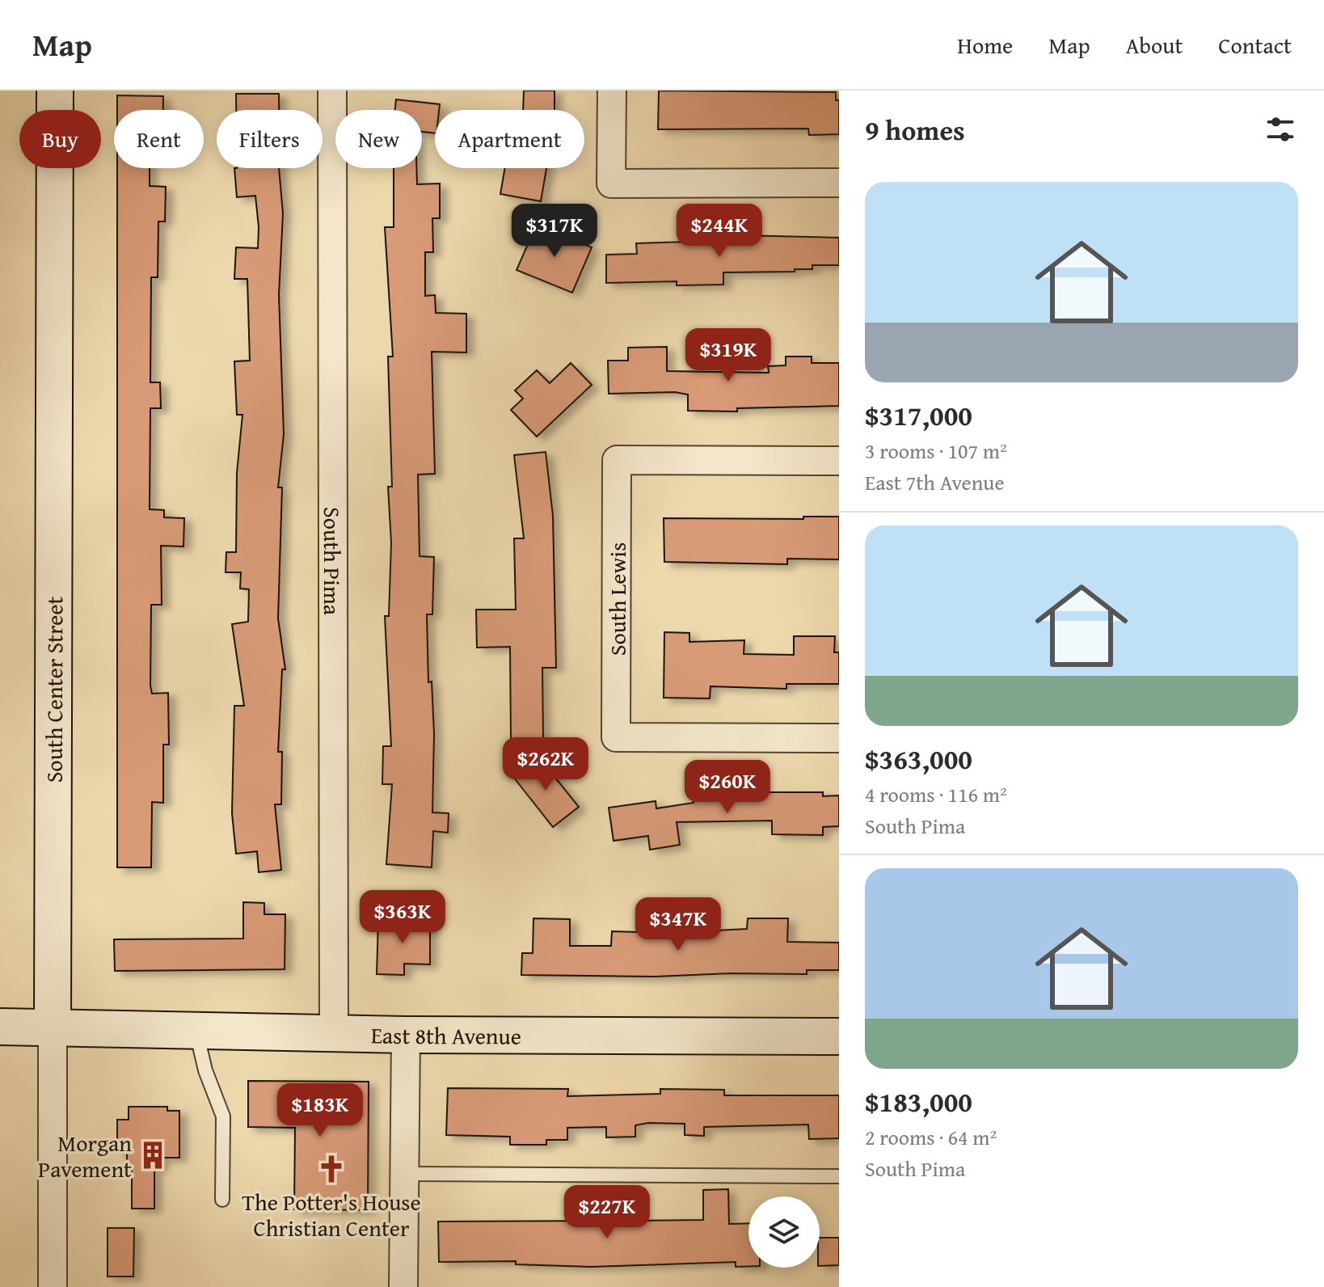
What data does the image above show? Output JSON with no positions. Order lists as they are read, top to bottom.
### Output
{
  "streets": {
    "street": [
      "South Pima",
      "South Lewis",
      "South Center Street",
      "East 8th Avenue"
    ]
  },
  "crossings": [
    ["South Pima", "East 8th Avenue"],
    ["South Center Street", "East 8th Avenue"]
  ],
  "places": {
    "building": ["Morgan Pavement"],
    "church": ["The Potter's House Christian Center"]
  },
  "page": {
    "header": "Map",
    "nav": [
      "Home",
      "Map",
      "About",
      "Contact"
    ],
    "heading": "9 homes",
    "chip": [
      "Buy",
      "Rent",
      "Filters",
      "New",
      "Apartment"
    ],
    "list": [
      {
        "name": "$317,000",
        "note": "3 rooms · 107 m² · East 7th Avenue"
      },
      {
        "name": "$363,000",
        "note": "4 rooms · 116 m² · South Pima"
      },
      {
        "name": "$183,000",
        "note": "2 rooms · 64 m² · South Pima"
      }
    ],
    "price": [
      "$317K",
      "$244K",
      "$319K",
      "$262K",
      "$260K",
      "$363K",
      "$347K",
      "$183K",
      "$227K"
    ]
  }
}
